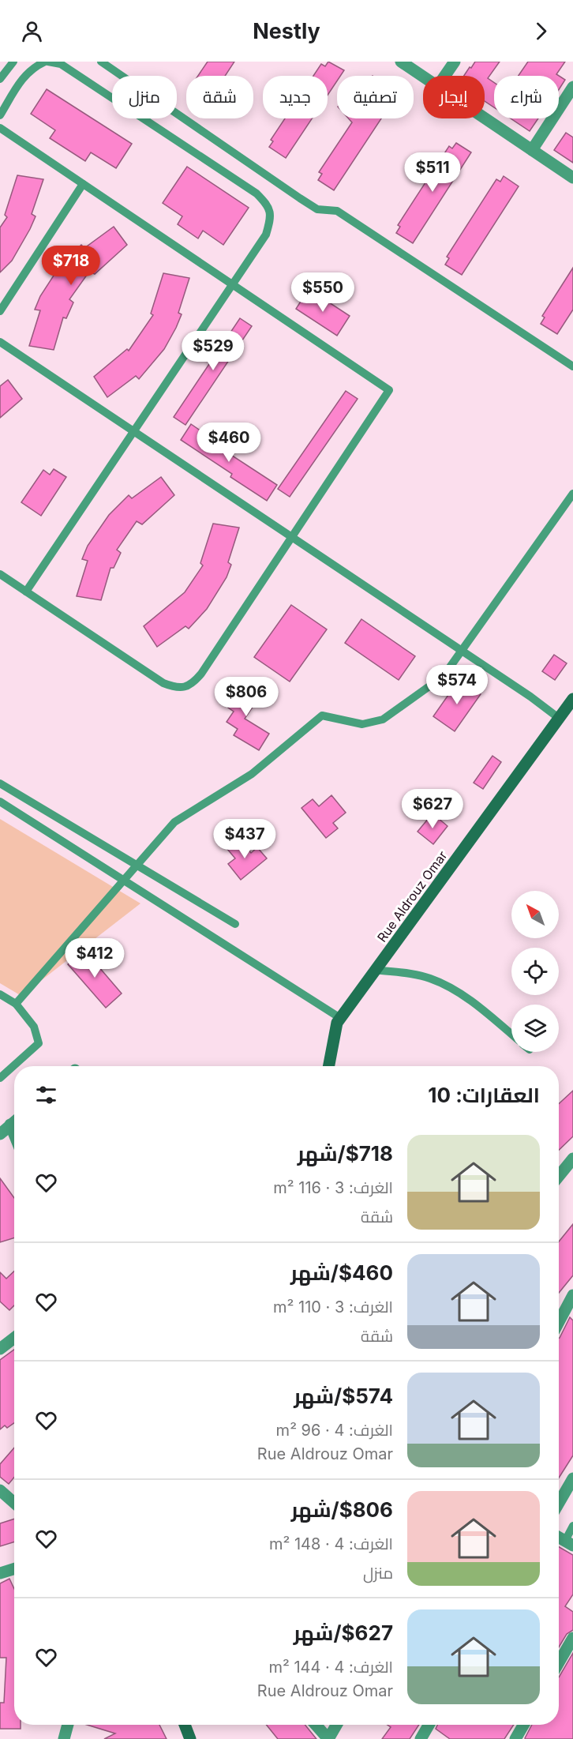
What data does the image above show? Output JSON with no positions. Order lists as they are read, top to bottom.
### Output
{
  "streets": {
    "street": ["Rue Aldrouz Omar"]
  },
  "north": "top left",
  "page": {
    "header": "Nestly",
    "chip": [
      "شراء",
      "إيجار",
      "تصفية",
      "جديد",
      "شقة",
      "منزل"
    ],
    "price": [
      "$511",
      "$718",
      "$550",
      "$529",
      "$460",
      "$574",
      "$806",
      "$627",
      "$437",
      "$412"
    ],
    "heading": "العقارات: 10",
    "list": [
      {
        "name": "$718/شهر",
        "note": "الغرف: 3 · 116 m² · شقة"
      },
      {
        "name": "$460/شهر",
        "note": "الغرف: 3 · 110 m² · شقة"
      },
      {
        "name": "$574/شهر",
        "note": "الغرف: 4 · 96 m² · Rue Aldrouz Omar"
      },
      {
        "name": "$806/شهر",
        "note": "الغرف: 4 · 148 m² · منزل"
      },
      {
        "name": "$627/شهر",
        "note": "الغرف: 4 · 144 m² · Rue Aldrouz Omar"
      }
    ]
  }
}
